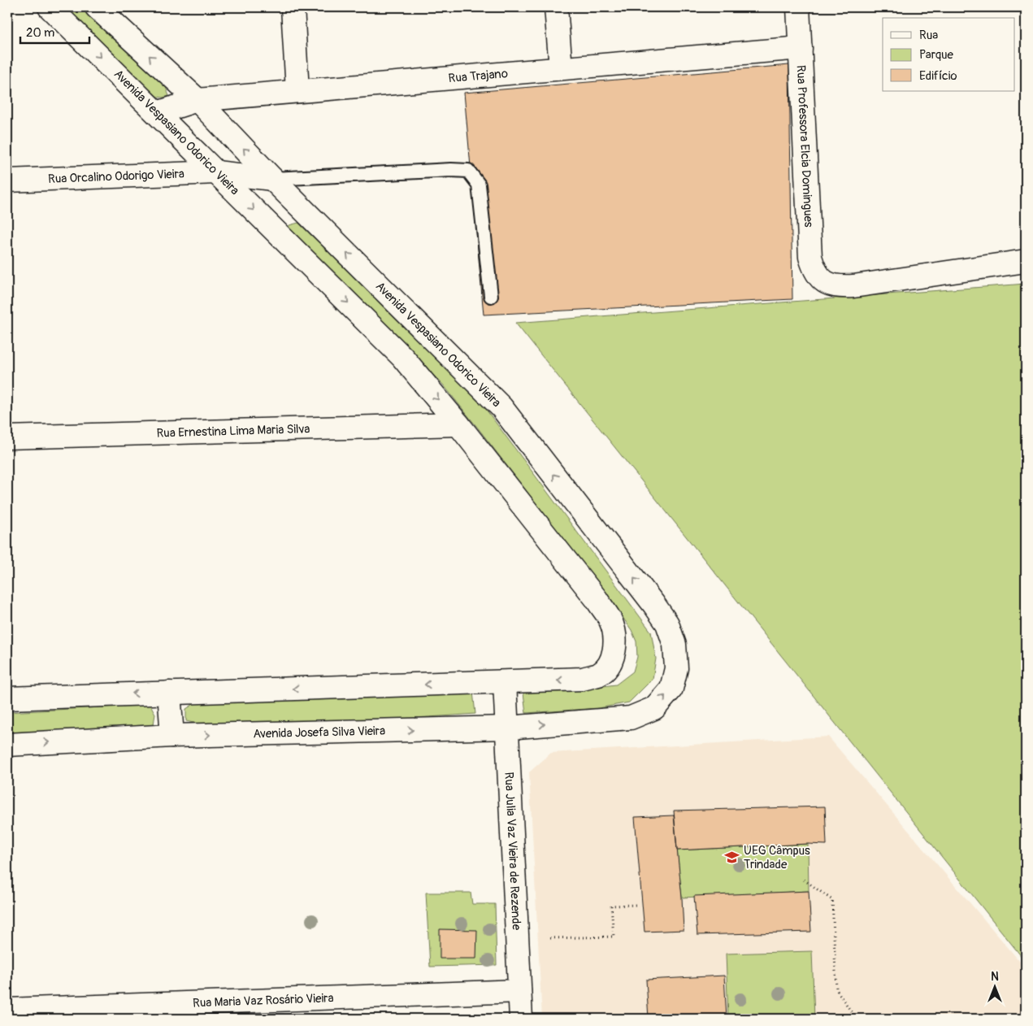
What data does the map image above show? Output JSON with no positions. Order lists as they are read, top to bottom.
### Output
{
  "streets": {
    "street": [
      "Rua Trajano",
      "Avenida Vespasiano Odorico Vieira",
      "Rua Professora Elcia Domingues",
      "Rua Orcalino Odorigo Vieira",
      "Rua Ernestina Lima Maria Silva",
      "Avenida Josefa Silva Vieira",
      "Rua Julia Vaz Vieira de Rezende",
      "Rua Maria Vaz Rosário Vieira"
    ]
  },
  "crossings": [
    ["Rua Trajano", "Avenida Vespasiano Odorico Vieira"],
    ["Rua Trajano", "Rua Professora Elcia Domingues"],
    ["Avenida Vespasiano Odorico Vieira", "Rua Orcalino Odorigo Vieira"],
    ["Avenida Vespasiano Odorico Vieira", "Rua Ernestina Lima Maria Silva"],
    ["Avenida Vespasiano Odorico Vieira", "Avenida Josefa Silva Vieira"],
    ["Avenida Vespasiano Odorico Vieira", "Rua Julia Vaz Vieira de Rezende"],
    ["Avenida Josefa Silva Vieira", "Rua Julia Vaz Vieira de Rezende"],
    ["Rua Julia Vaz Vieira de Rezende", "Rua Maria Vaz Rosário Vieira"]
  ],
  "places": {
    "school or university": ["UEG Câmpus Trindade"]
  },
  "legend": ["Rua", "Parque", "Edifício"],
  "scale_bar": "20 m",
  "north": "top"
}
